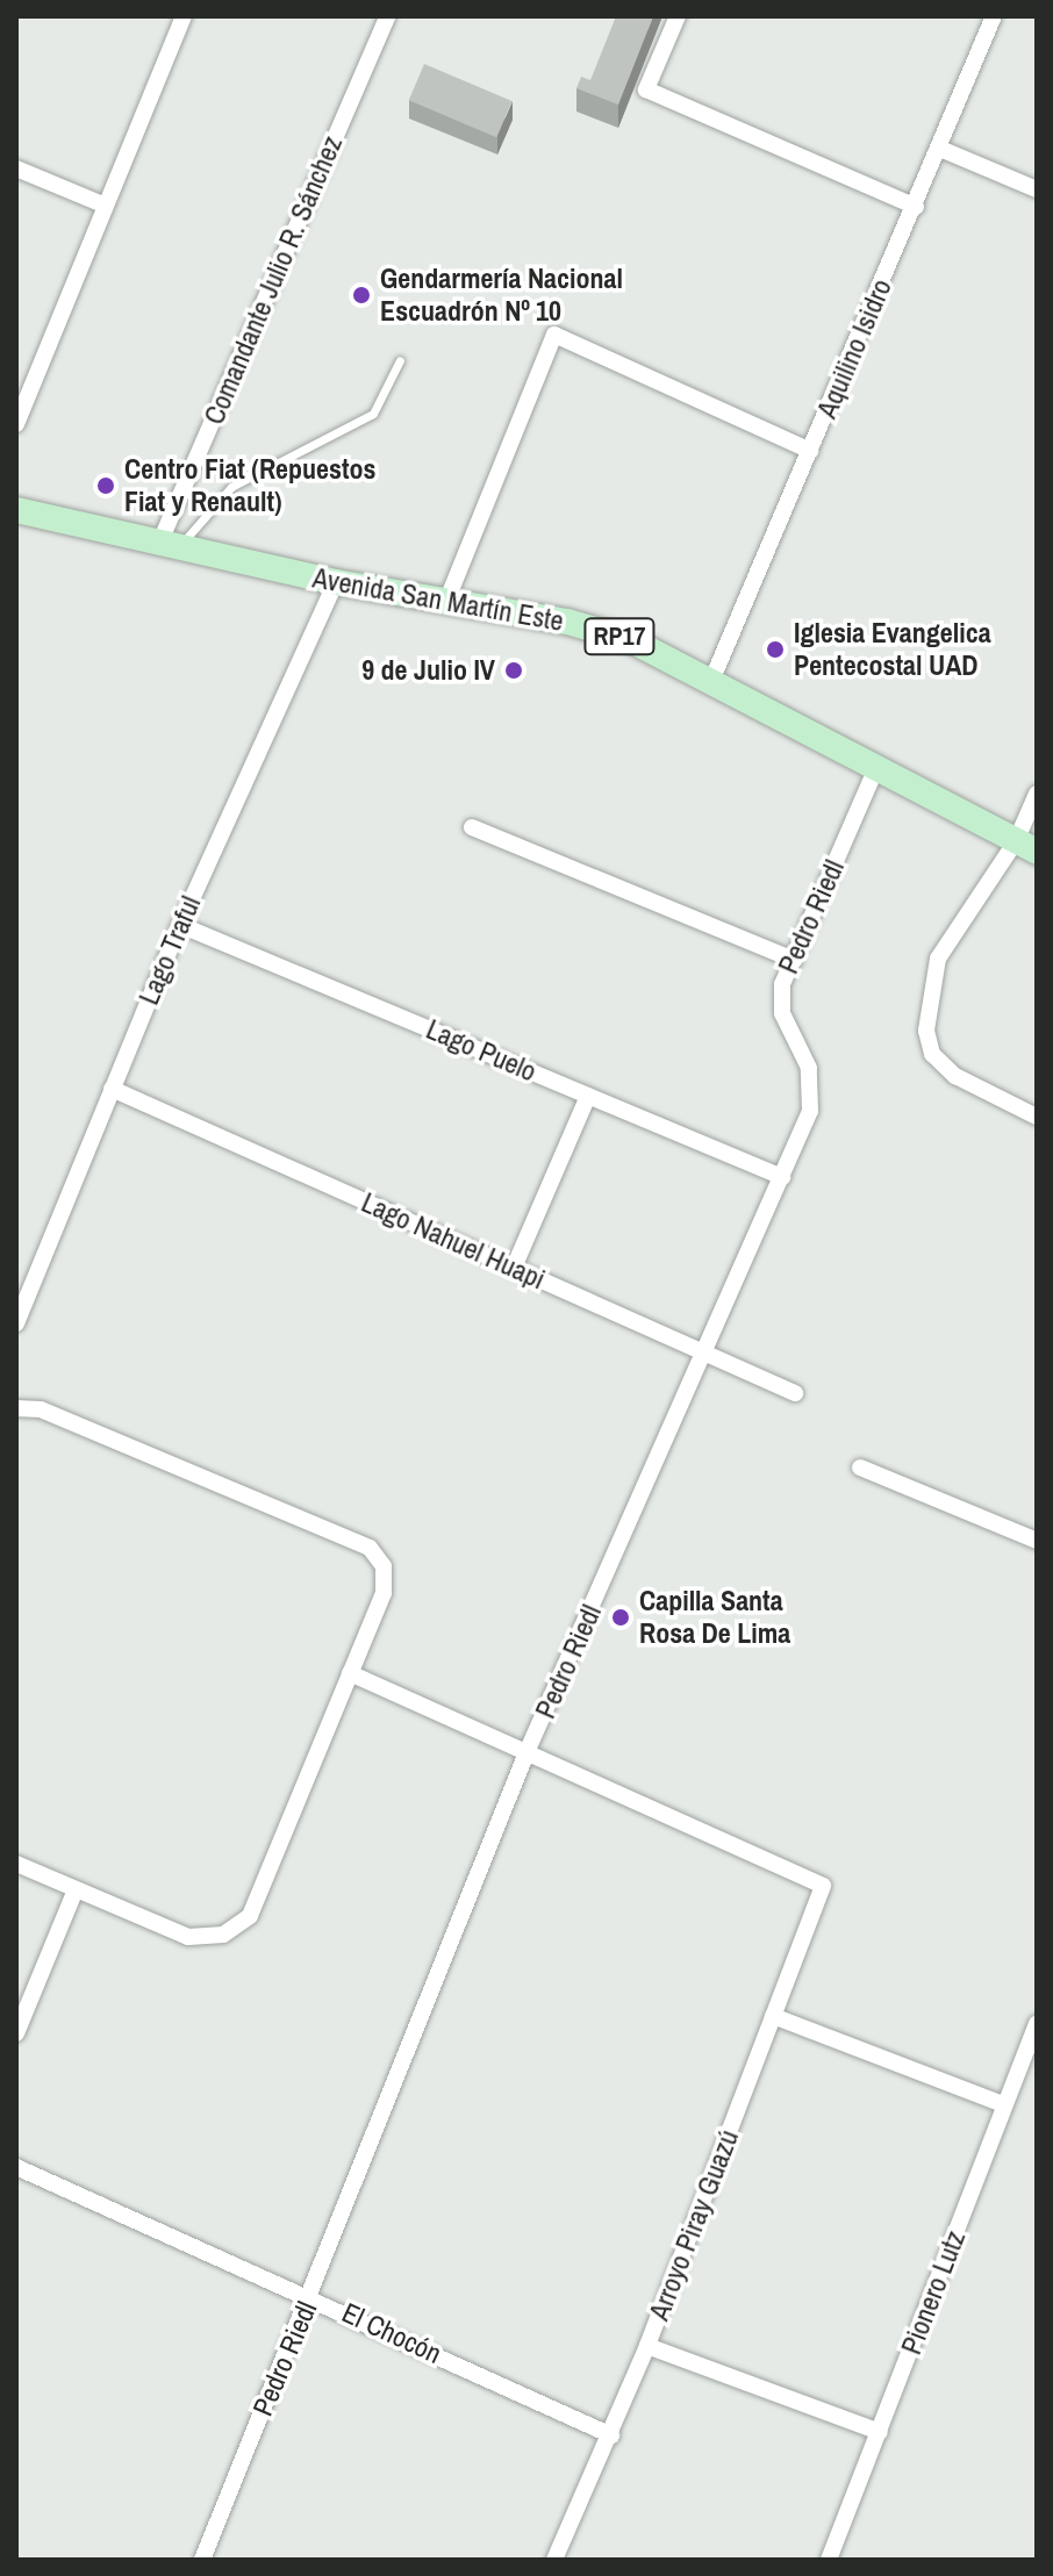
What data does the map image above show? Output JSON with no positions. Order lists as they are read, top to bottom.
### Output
{
  "streets": {
    "main road": ["Avenida San Martín Este", "RP17"],
    "street": [
      "Comandante Julio R. Sánchez",
      "Aquilino Isidro",
      "Pedro Riedl",
      "Lago Traful",
      "Lago Puelo",
      "Lago Nahuel Huapi",
      "Arroyo Piray Guazú",
      "Pionero Lutz",
      "El Chocón"
    ]
  },
  "crossings": [
    ["Comandante Julio R. Sánchez", "Avenida San Martín Este"],
    ["Aquilino Isidro", "Avenida San Martín Este"],
    ["Avenida San Martín Este", "Pedro Riedl"],
    ["Avenida San Martín Este", "Lago Traful"],
    ["Pedro Riedl", "Lago Puelo"],
    ["Pedro Riedl", "Lago Nahuel Huapi"],
    ["Pedro Riedl", "Arroyo Piray Guazú"],
    ["Pedro Riedl", "El Chocón"],
    ["Lago Traful", "Lago Puelo"],
    ["Lago Traful", "Lago Nahuel Huapi"],
    ["Arroyo Piray Guazú", "El Chocón"]
  ],
  "places": [
    "Gendarmería Nacional Escuadrón Nº 10",
    "Centro Fiat (Repuestos Fiat y Renault)",
    "Iglesia Evangelica Pentecostal UAD",
    "9 de Julio IV",
    "Capilla Santa Rosa De Lima"
  ]
}
